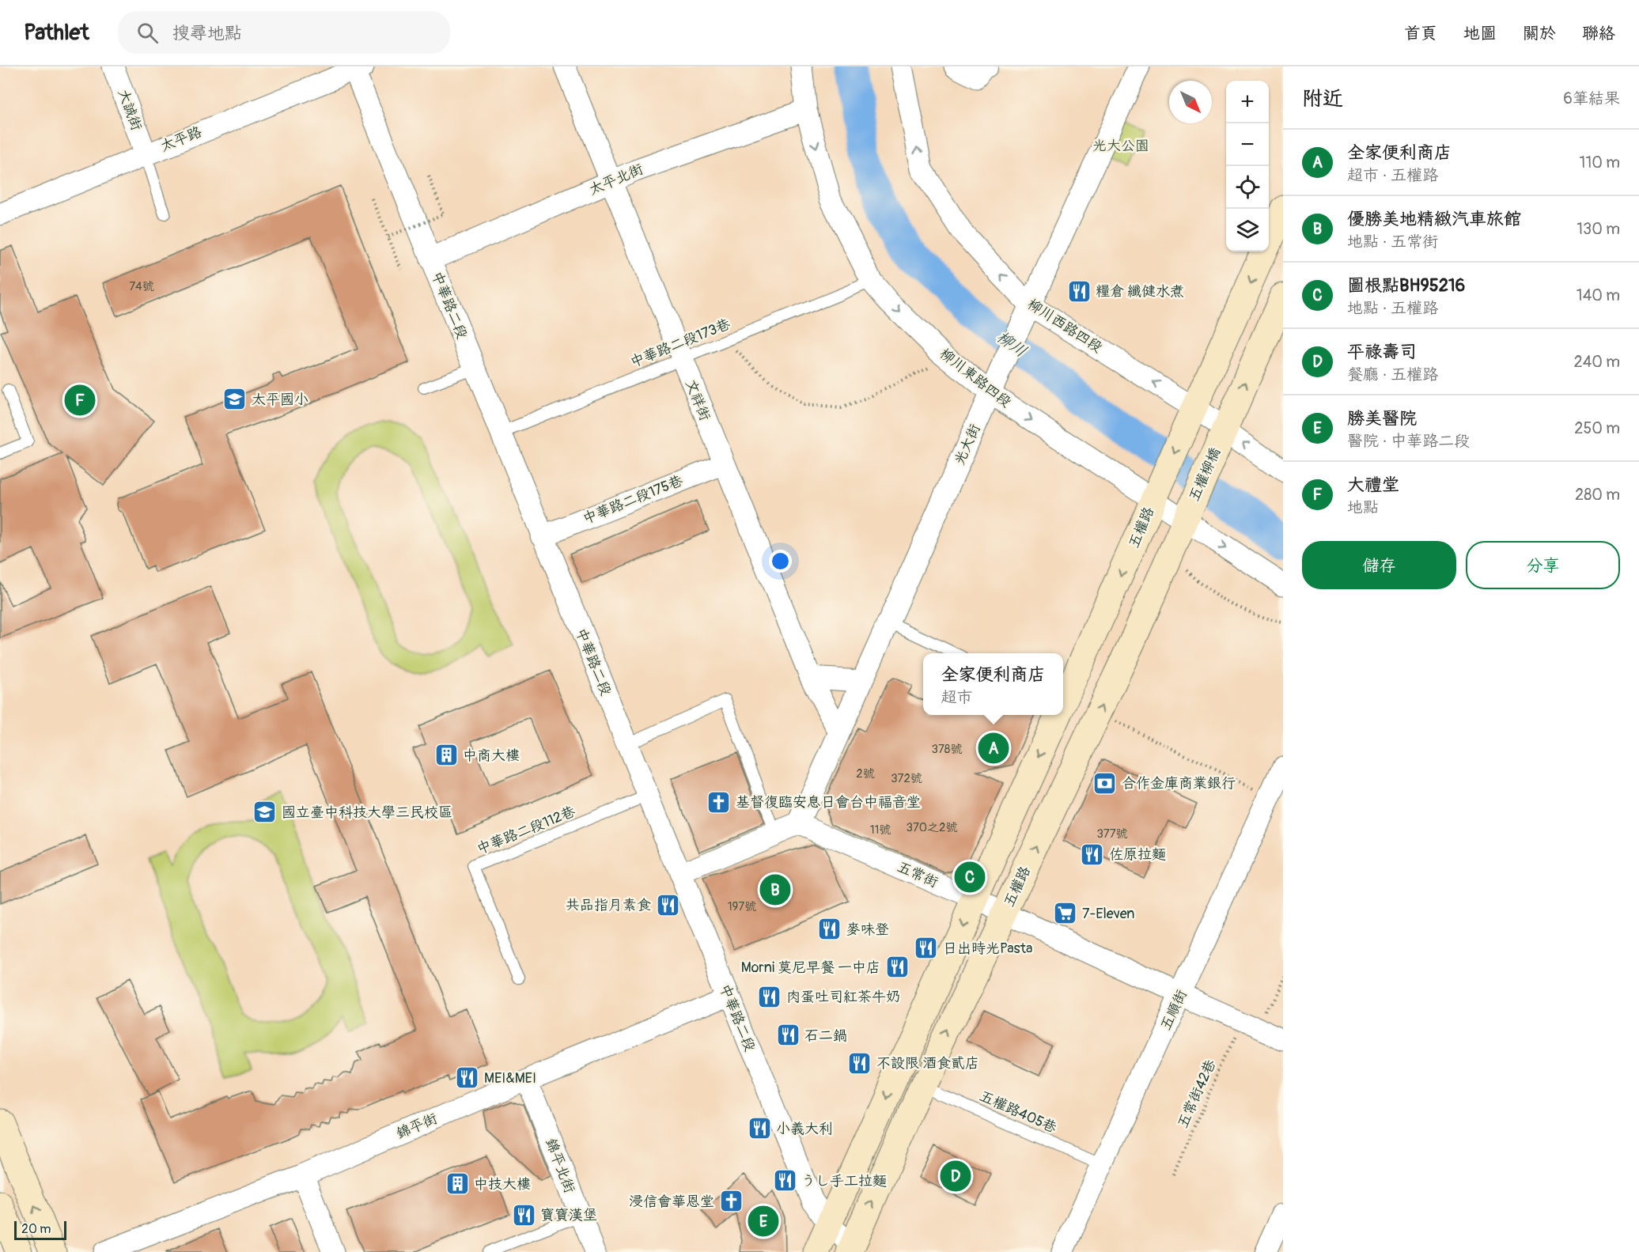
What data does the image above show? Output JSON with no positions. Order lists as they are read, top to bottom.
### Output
{
  "streets": {
    "main road": ["五權柳橋", "五權路"],
    "street": [
      "大誠街",
      "太平路",
      "太平北街",
      "中華路二段",
      "柳川西路四段",
      "柳川東路四段",
      "文祥街",
      "光大街",
      "中華路二段175巷",
      "五常街",
      "五順街",
      "錦平街",
      "錦平北街"
    ],
    "lane": ["中華路二段173巷", "中華路二段112巷", "五權路405巷"],
    "path": ["五常街42巷"]
  },
  "crossings": [
    ["大誠街", "太平路"],
    ["太平路", "中華路二段"],
    ["太平北街", "中華路二段"],
    ["太平北街", "柳川東路四段"],
    ["太平北街", "文祥街"],
    ["中華路二段", "中華路二段173巷"],
    ["中華路二段", "中華路二段175巷"],
    ["中華路二段", "五權路"],
    ["中華路二段", "中華路二段112巷"],
    ["中華路二段", "錦平街"],
    ["柳川西路四段", "光大街"],
    ["柳川西路四段", "五權柳橋"],
    ["中華路二段173巷", "柳川東路四段"],
    ["中華路二段173巷", "文祥街"],
    ["柳川東路四段", "光大街"],
    ["柳川東路四段", "五權柳橋"],
    ["柳川東路四段", "五權路"],
    ["文祥街", "光大街"],
    ["文祥街", "中華路二段175巷"],
    ["光大街", "五常街"],
    ["五權柳橋", "五權路"],
    ["五權路", "五常街"],
    ["五權路", "五權路405巷"],
    ["五常街", "五順街"],
    ["五常街", "五常街42巷"],
    ["五順街", "五權路405巷"],
    ["錦平街", "錦平北街"]
  ],
  "one_way": ["柳川西路四段", "柳川東路四段"],
  "water": ["柳川"],
  "parks": ["光大公園"],
  "places": {
    "restaurant": [
      "糧倉 纖健水煮",
      "佐原拉麵",
      "共品指月素食",
      "麥味登",
      "日出時光Pasta",
      "Morni 莫尼早餐 一中店",
      "肉蛋吐司紅茶牛奶",
      "石二鍋",
      "不設限 酒食貳店",
      "MEI&MEI",
      "小義大利",
      "うし手工拉麵",
      "寶寶漢堡"
    ],
    "school or university": ["太平國小", "國立臺中科技大學三民校區"],
    "building": ["中商大樓", "中技大樓"],
    "bank": ["合作金庫商業銀行"],
    "church": ["基督復臨安息日會台中福音堂", "浸信會華恩堂"],
    "supermarket": ["7-Eleven"]
  },
  "house_numbers": [
    "74號",
    "378號",
    "2號",
    "372號",
    "370之2號",
    "11號",
    "377號",
    "197號"
  ],
  "scale_bar": "20 m",
  "north": "bottom right",
  "page": {
    "header": "Pathlet",
    "search": "搜尋地點",
    "nav": [
      "首頁",
      "地圖",
      "關於",
      "聯絡"
    ],
    "heading": ["附近", "6筆結果"],
    "map_buttons": ["+", "−"],
    "list": [
      {
        "mark": "A",
        "name": "全家便利商店",
        "note": "超市 · 五權路",
        "value": "110 m"
      },
      {
        "mark": "B",
        "name": "優勝美地精緻汽車旅館",
        "note": "地點 · 五常街",
        "value": "130 m"
      },
      {
        "mark": "C",
        "name": "圖根點BH95216",
        "note": "地點 · 五權路",
        "value": "140 m"
      },
      {
        "mark": "D",
        "name": "平祿壽司",
        "note": "餐廳 · 五權路",
        "value": "240 m"
      },
      {
        "mark": "E",
        "name": "勝美醫院",
        "note": "醫院 · 中華路二段",
        "value": "250 m"
      },
      {
        "mark": "F",
        "name": "大禮堂",
        "note": "地點",
        "value": "280 m"
      }
    ],
    "pins": [
      "F",
      "A",
      "C",
      "B",
      "D",
      "E"
    ],
    "buttons": ["儲存", "分享"],
    "popup": ["全家便利商店", "超市"],
    "scale": "20 m"
  }
}
